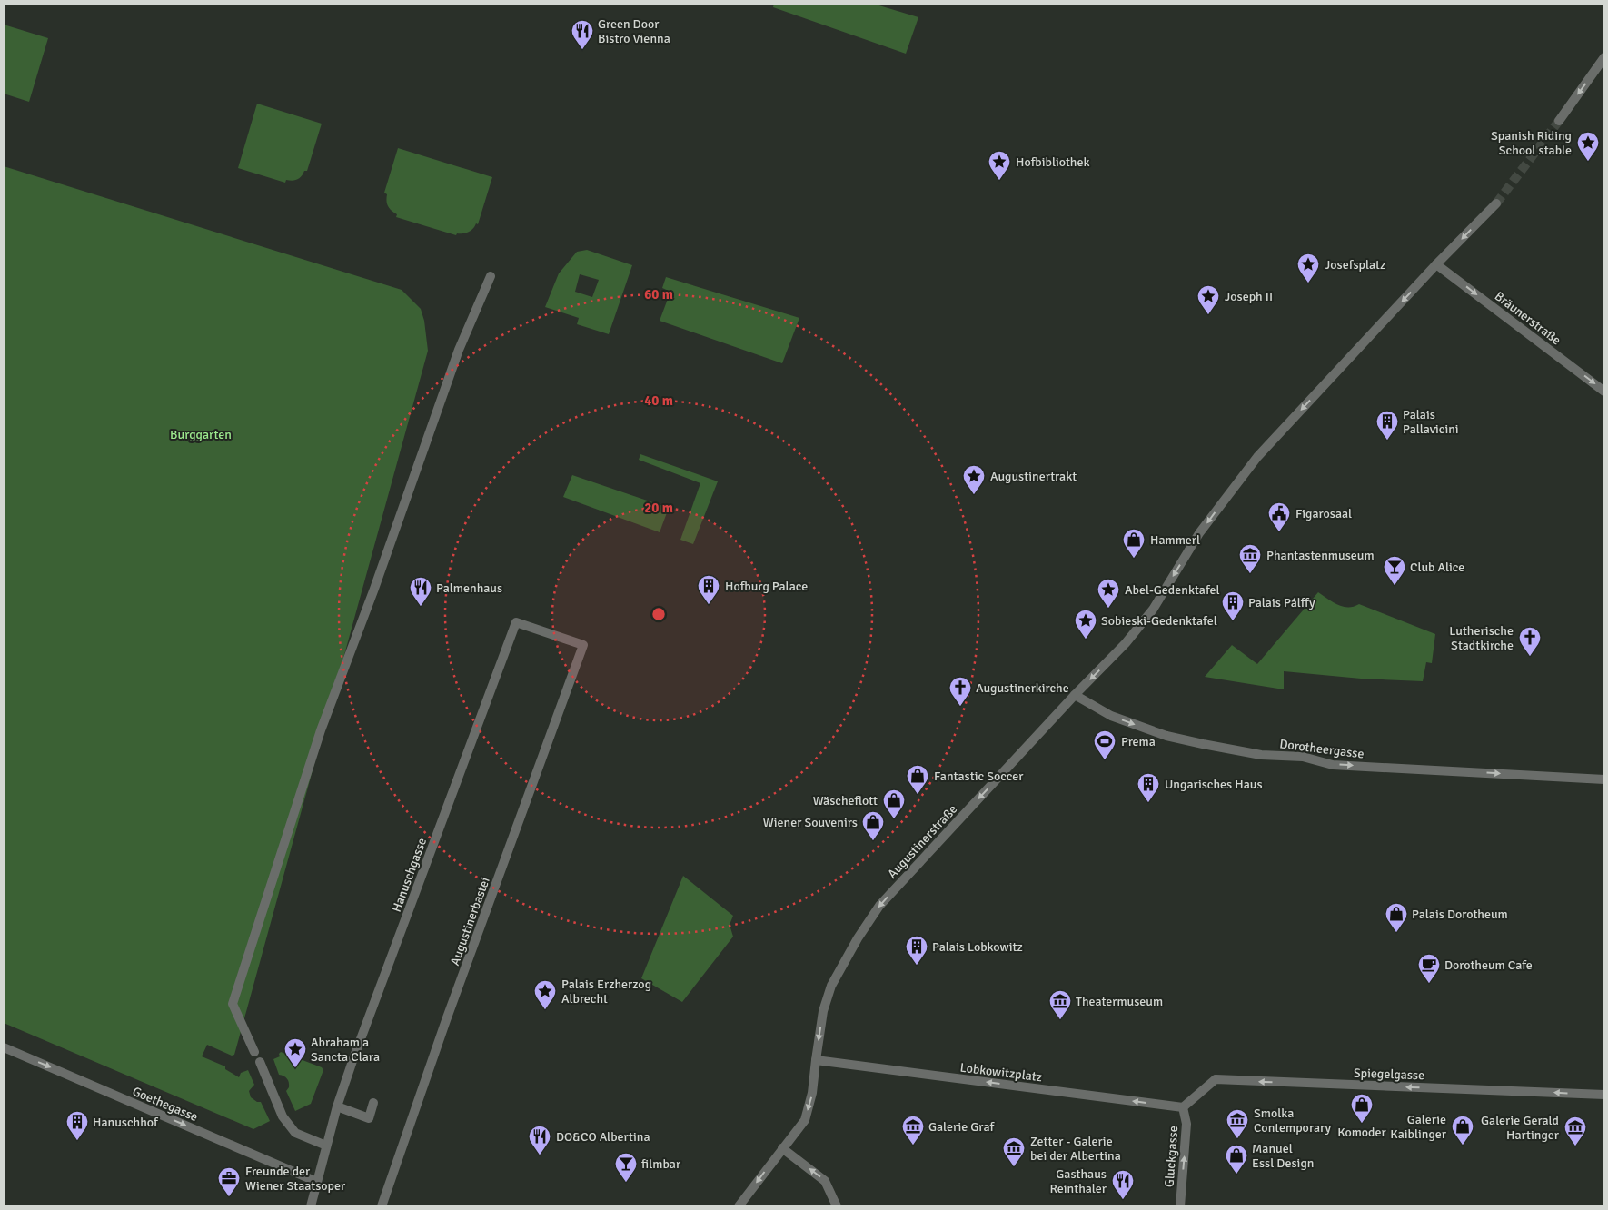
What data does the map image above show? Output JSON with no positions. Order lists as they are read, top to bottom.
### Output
{
  "streets": {
    "street": [
      "Bräunerstraße",
      "Dorotheergasse",
      "Augustinerstraße",
      "Hanuschgasse",
      "Augustinerbastei",
      "Lobkowitzplatz",
      "Spiegelgasse",
      "Goethegasse",
      "Gluckgasse"
    ]
  },
  "crossings": [
    ["Bräunerstraße", "Augustinerstraße"],
    ["Dorotheergasse", "Augustinerstraße"],
    ["Augustinerstraße", "Lobkowitzplatz"],
    ["Hanuschgasse", "Augustinerbastei"],
    ["Hanuschgasse", "Goethegasse"],
    ["Lobkowitzplatz", "Spiegelgasse"],
    ["Lobkowitzplatz", "Gluckgasse"],
    ["Spiegelgasse", "Gluckgasse"]
  ],
  "one_way": [
    "Bräunerstraße",
    "Dorotheergasse",
    "Augustinerstraße",
    "Lobkowitzplatz",
    "Spiegelgasse",
    "Goethegasse",
    "Gluckgasse"
  ],
  "parks": ["Burggarten"],
  "places": {
    "restaurant": [
      "Green Door Bistro Vienna",
      "Palmenhaus",
      "DO&CO Albertina",
      "Gasthaus Reinthaler"
    ],
    "place": [
      "Spanish Riding School stable",
      "Hofbibliothek",
      "Josefsplatz",
      "Joseph II",
      "Augustinertrakt",
      "Abel-Gedenktafel",
      "Sobieski-Gedenktafel",
      "Palais Erzherzog Albrecht",
      "Abraham a Sancta Clara"
    ],
    "building": [
      "Palais Pallavicini",
      "Hofburg Palace",
      "Palais Pálffy",
      "Ungarisches Haus",
      "Palais Lobkowitz",
      "Hanuschhof"
    ],
    "public building": ["Figarosaal"],
    "shop": [
      "Hammerl",
      "Fantastic Soccer",
      "Wäscheflott",
      "Wiener Souvenirs",
      "Palais Dorotheum",
      "Komoder",
      "Galerie Kaiblinger",
      "Manuel Essl Design"
    ],
    "museum": [
      "Phantastenmuseum",
      "Theatermuseum",
      "Smolka Contemporary",
      "Galerie Graf",
      "Galerie Gerald Hartinger",
      "Zetter - Galerie bei der Albertina"
    ],
    "bar": ["Club Alice", "filmbar"],
    "church": ["Lutherische Stadtkirche", "Augustinerkirche"],
    "sports": ["Prema"],
    "cafe": ["Dorotheum Cafe"],
    "office": ["Freunde der Wiener Staatsoper"]
  },
  "rings": ["60 m", "40 m", "20 m"]
}
